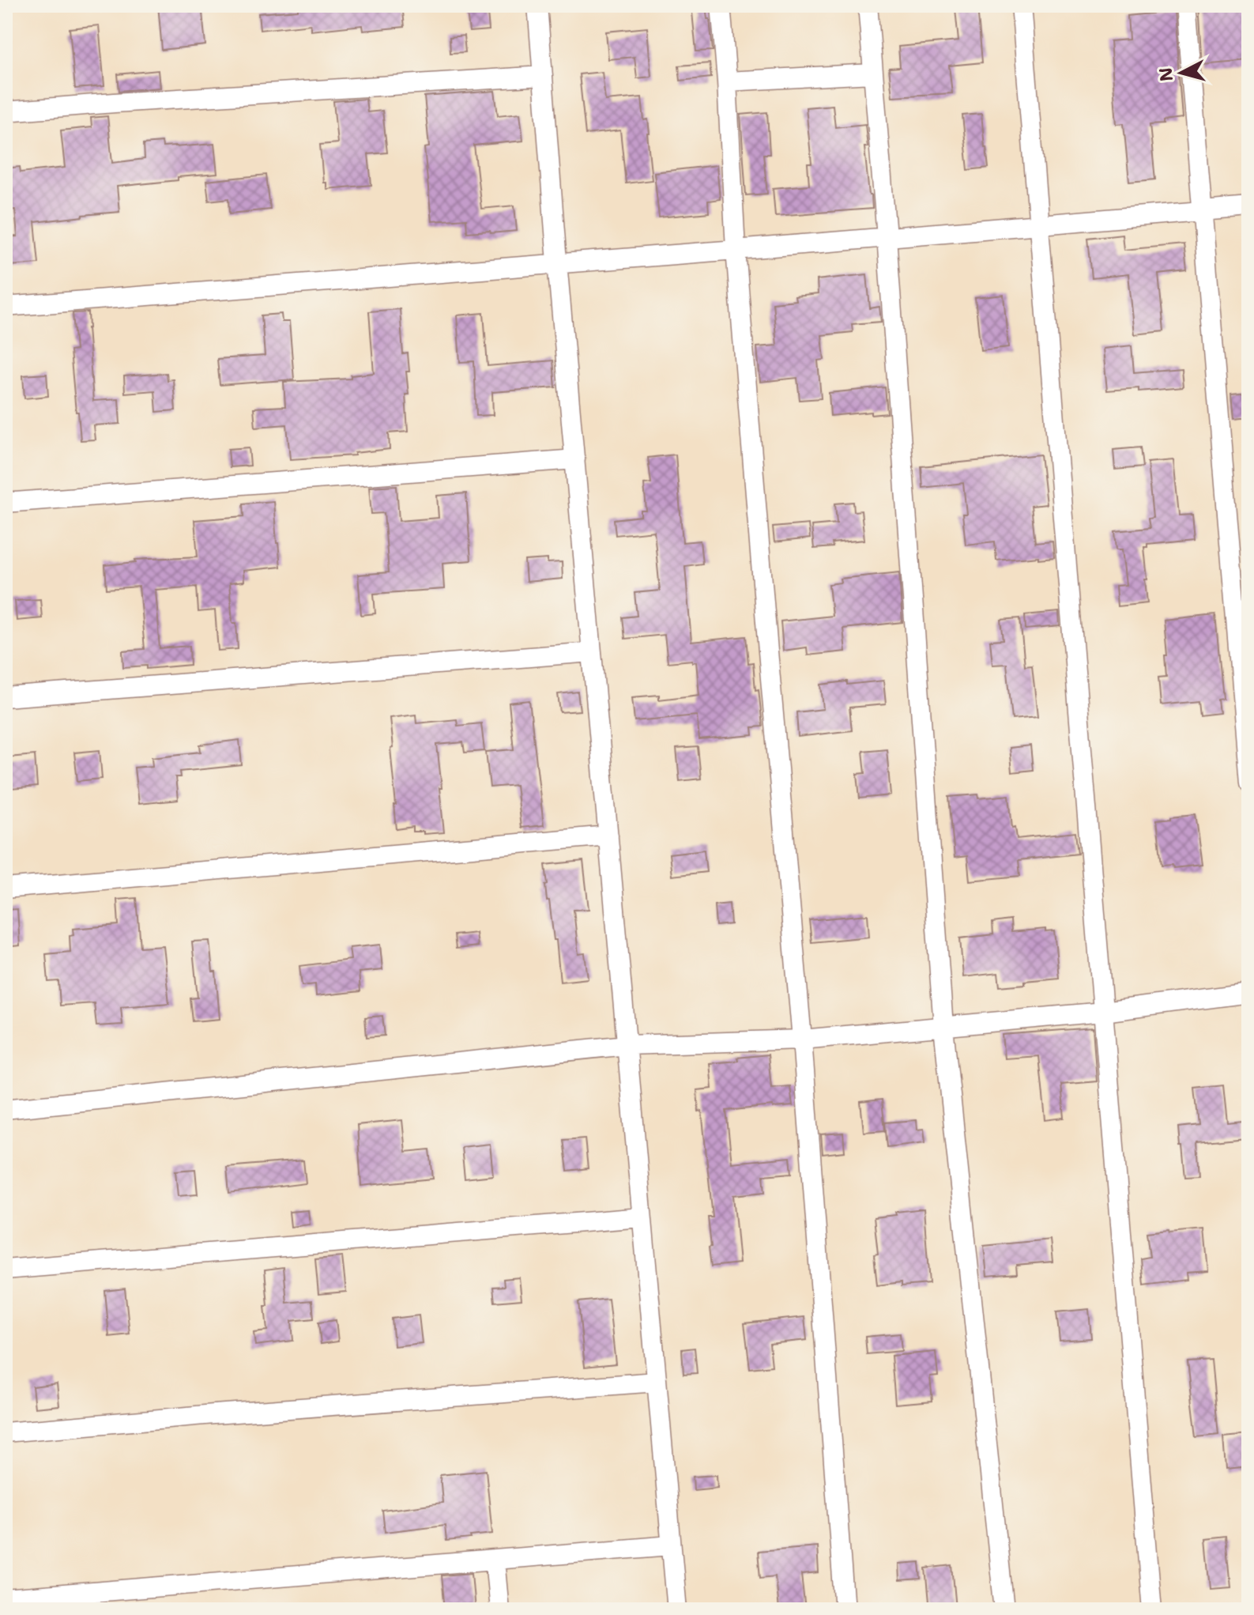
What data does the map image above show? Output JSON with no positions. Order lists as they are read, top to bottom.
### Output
{
  "north": "left"
}
